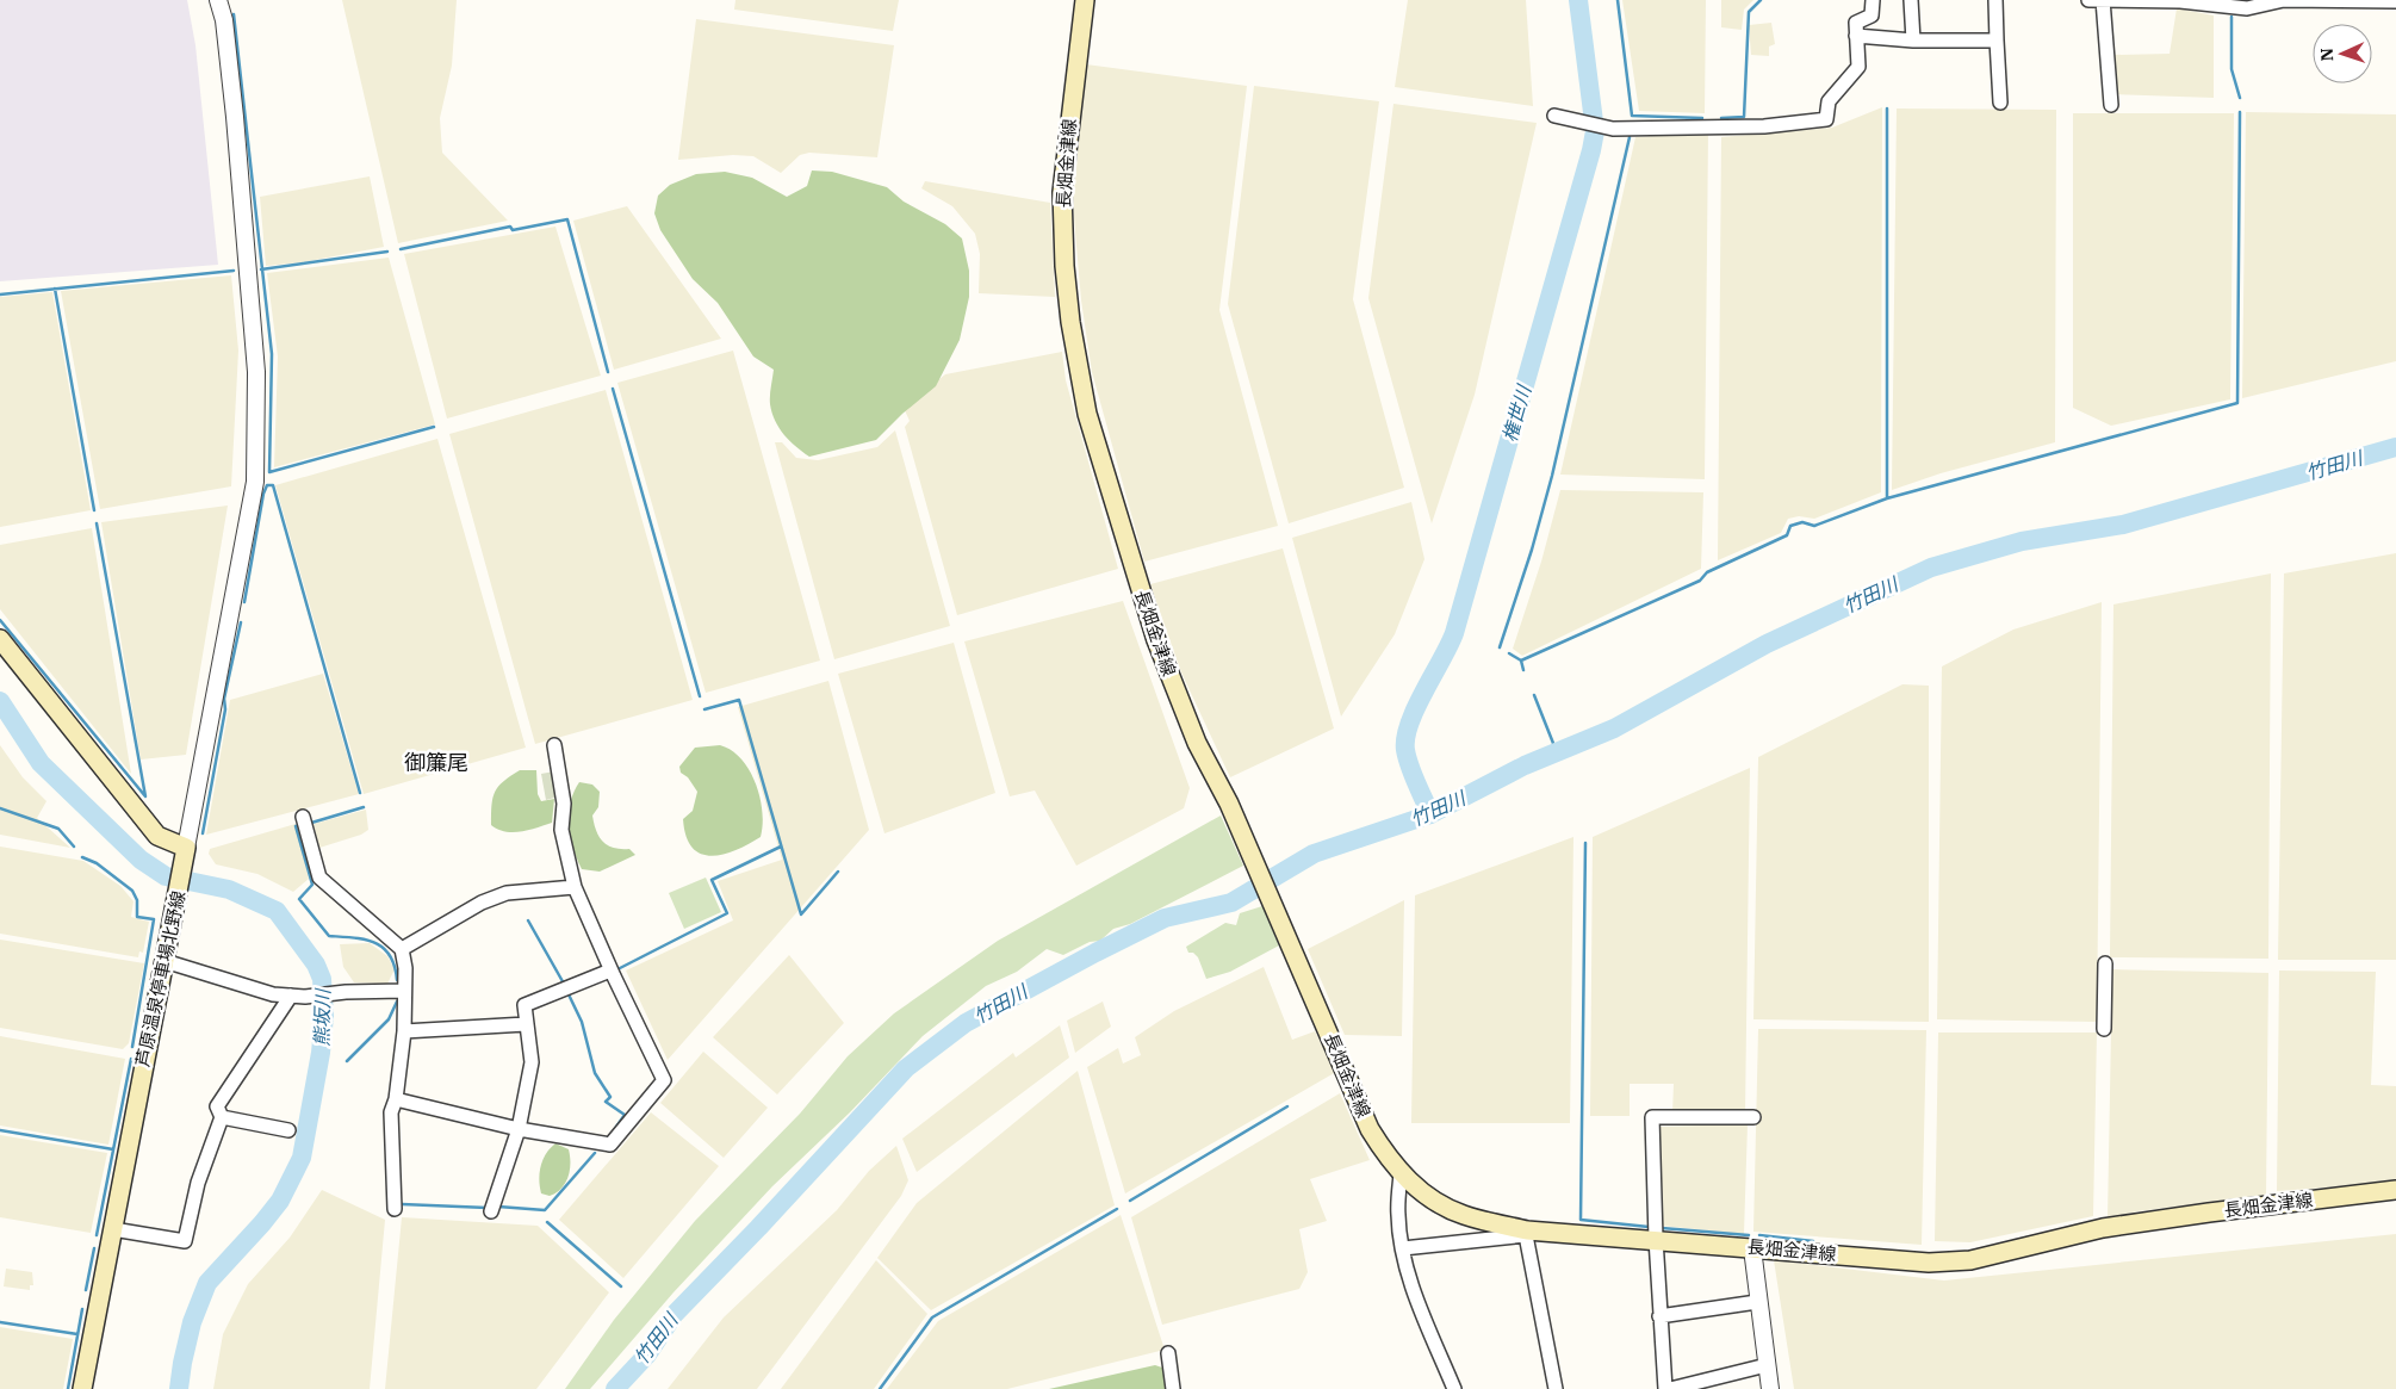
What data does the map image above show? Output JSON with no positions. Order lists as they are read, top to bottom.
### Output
{
  "streets": {
    "main road": ["長畑金津線", "芦原温泉停車場北野線"]
  },
  "districts": ["御簾尾"],
  "water": ["権世川", "竹田川", "熊坂川"],
  "north": "left"
}
